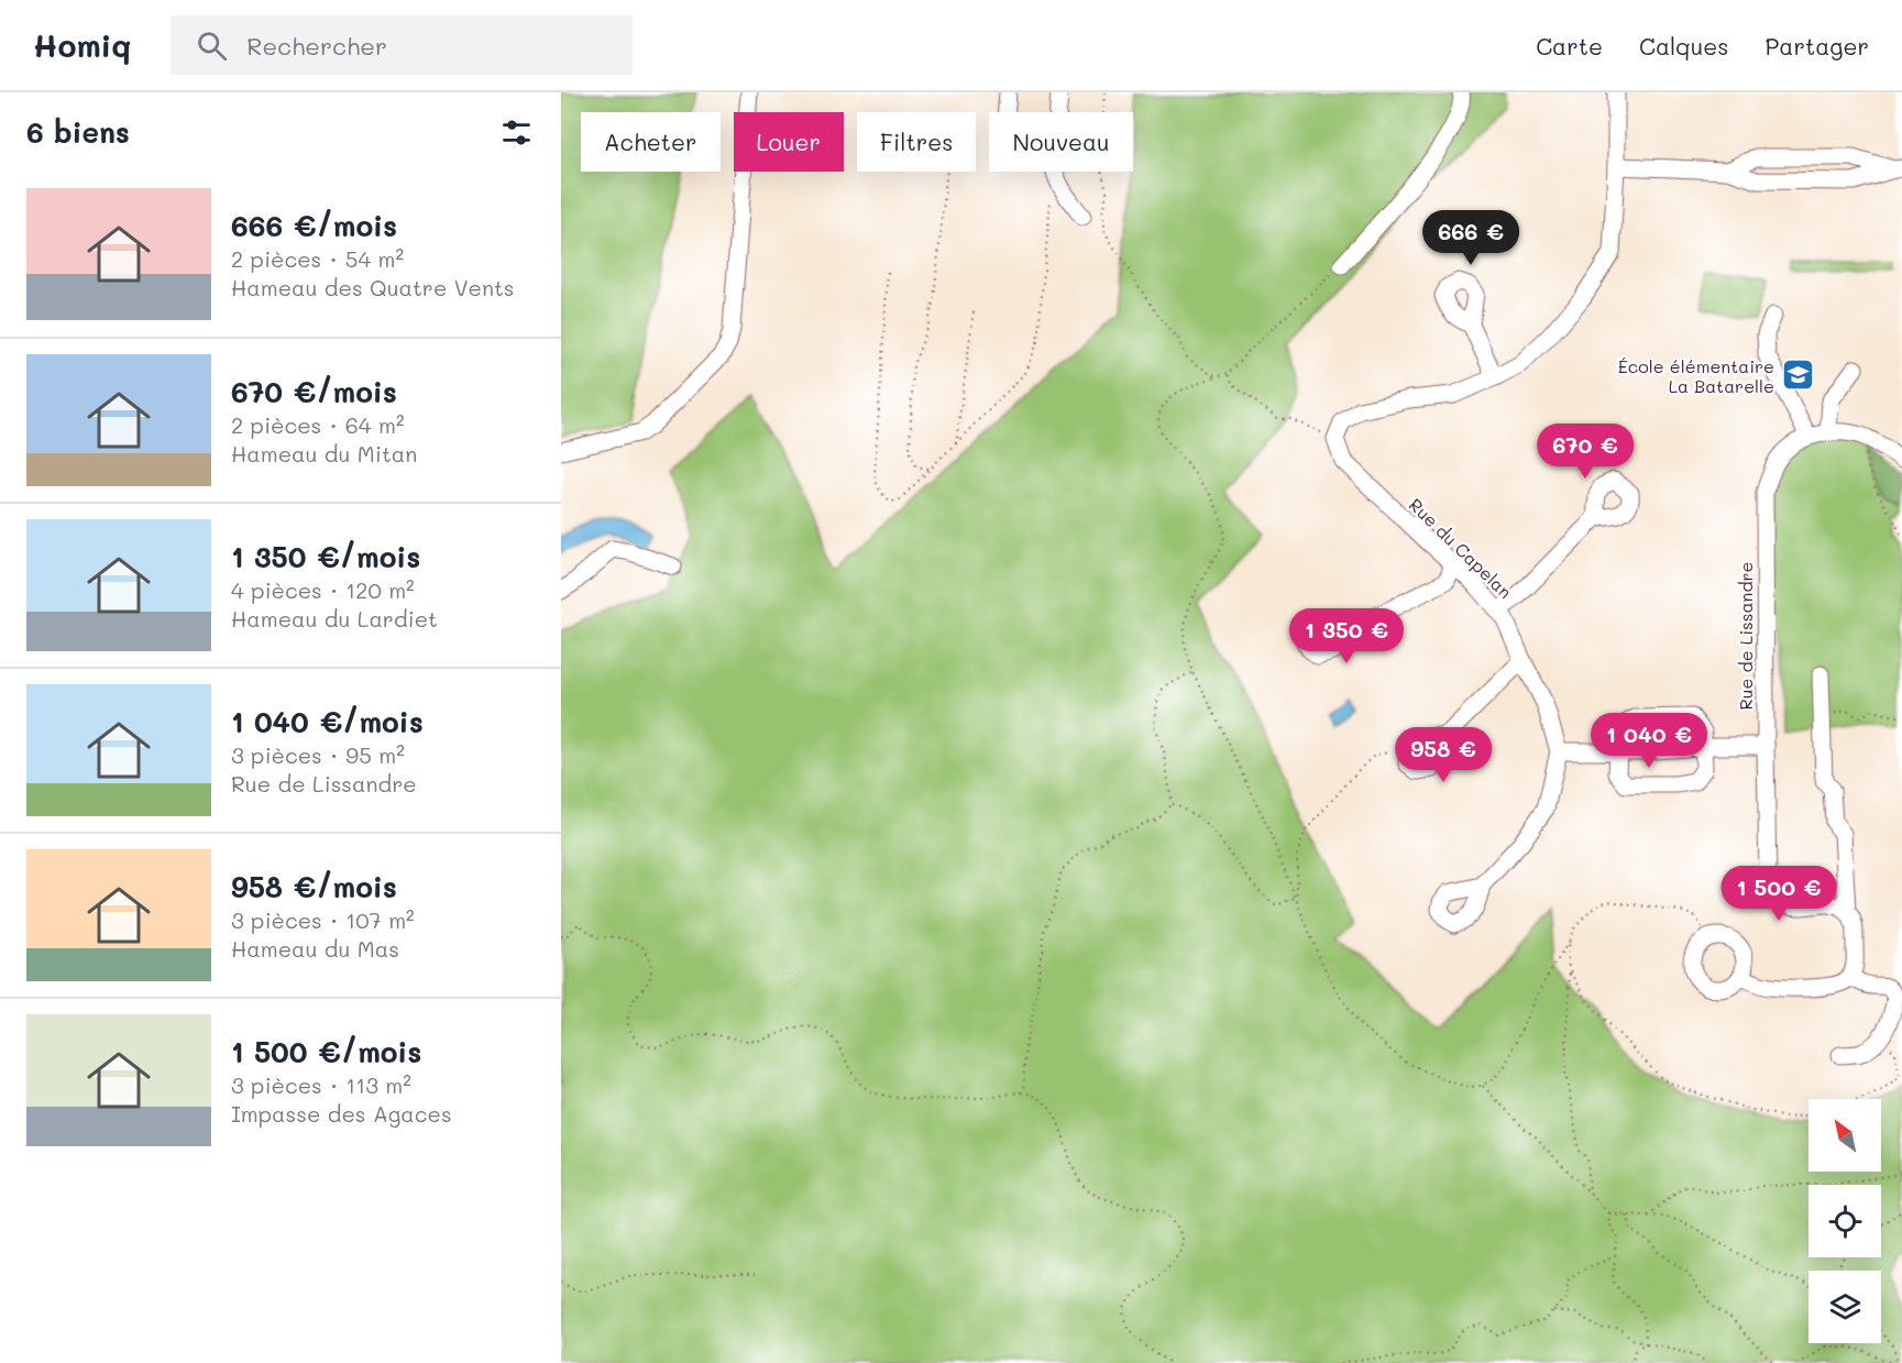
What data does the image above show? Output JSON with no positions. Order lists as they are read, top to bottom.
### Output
{
  "streets": {
    "street": ["Rue du Capelan", "Rue de Lissandre"]
  },
  "places": {
    "school or university": ["École élémentaire La Batarelle"]
  },
  "north": "top left",
  "page": {
    "header": "Homiq",
    "search": "Rechercher",
    "nav": ["Carte", "Calques", "Partager"],
    "heading": "6 biens",
    "chip": [
      "Acheter",
      "Louer",
      "Filtres",
      "Nouveau"
    ],
    "list": [
      {
        "name": "666 €/mois",
        "note": "2 pièces · 54 m² · Hameau des Quatre Vents"
      },
      {
        "name": "670 €/mois",
        "note": "2 pièces · 64 m² · Hameau du Mitan"
      },
      {
        "name": "1 350 €/mois",
        "note": "4 pièces · 120 m² · Hameau du Lardiet"
      },
      {
        "name": "1 040 €/mois",
        "note": "3 pièces · 95 m² · Rue de Lissandre"
      },
      {
        "name": "958 €/mois",
        "note": "3 pièces · 107 m² · Hameau du Mas"
      },
      {
        "name": "1 500 €/mois",
        "note": "3 pièces · 113 m² · Impasse des Agaces"
      }
    ],
    "price": [
      "666 €",
      "670 €",
      "1 350 €",
      "1 040 €",
      "958 €",
      "1 500 €"
    ]
  }
}
